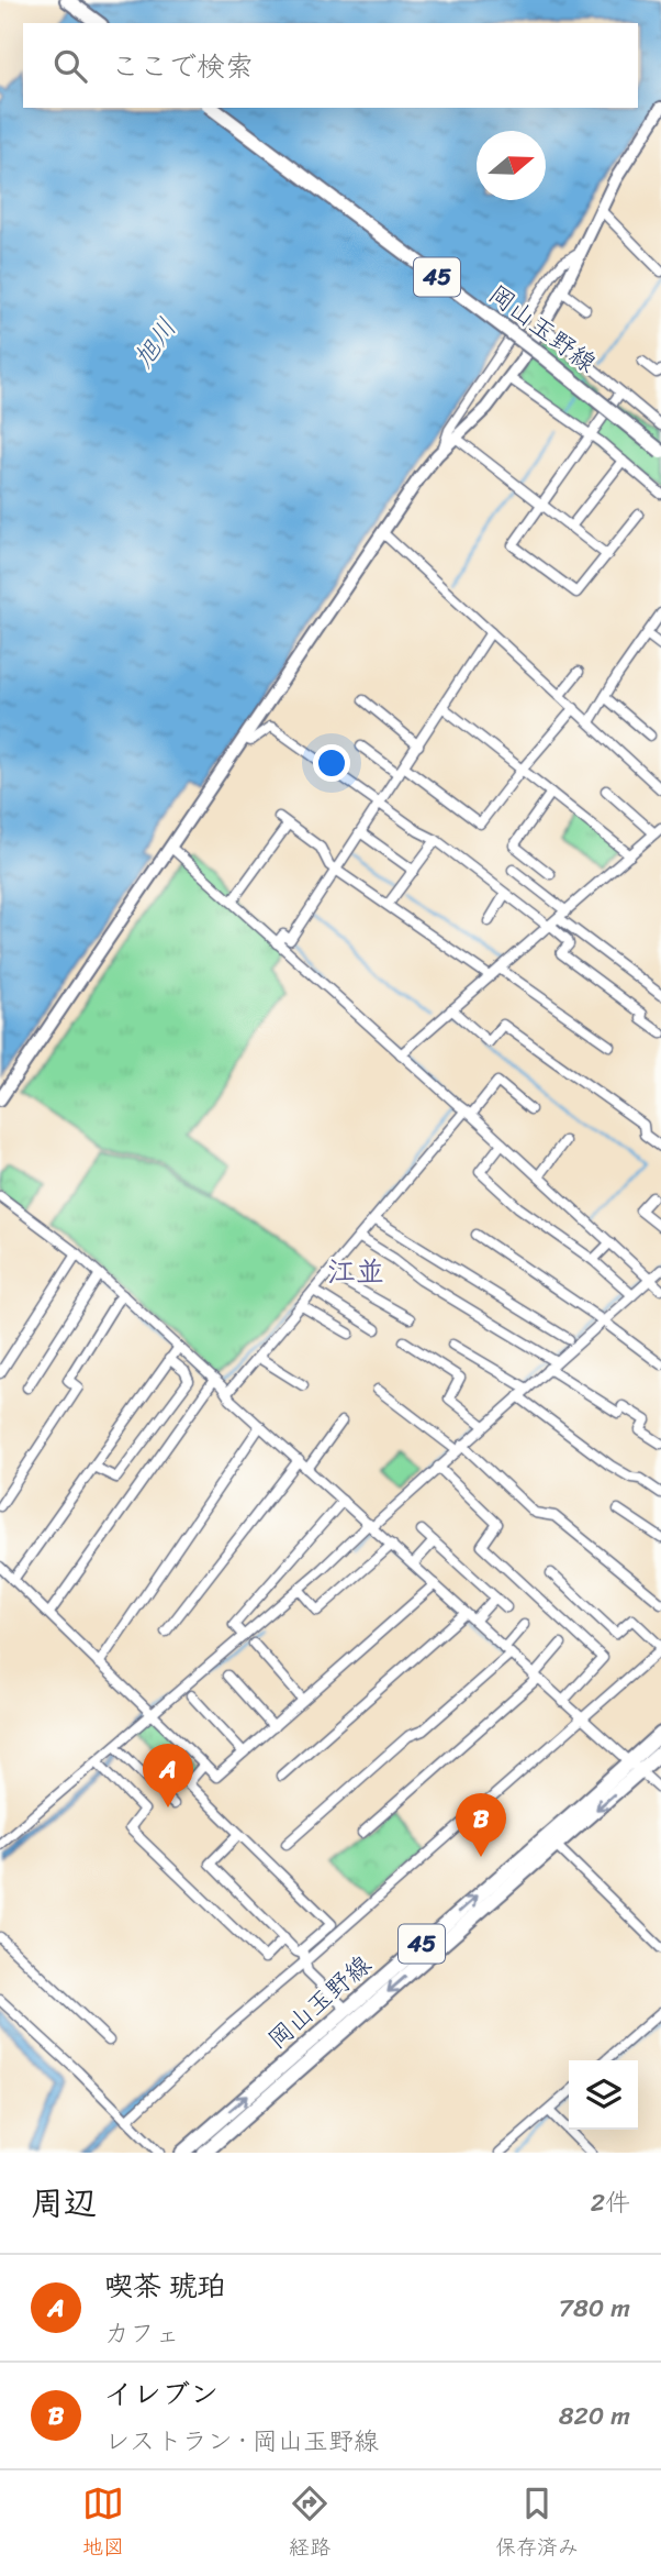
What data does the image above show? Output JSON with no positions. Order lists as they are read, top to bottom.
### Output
{
  "streets": {
    "main road": ["45", "岡山玉野線"]
  },
  "districts": ["江並"],
  "water": ["旭川"],
  "north": "right",
  "page": {
    "search": "ここで検索",
    "pins": ["A", "B"],
    "heading": ["周辺", "2件"],
    "list": [
      {
        "mark": "A",
        "name": "喫茶 琥珀",
        "note": "カフェ",
        "value": "780 m"
      },
      {
        "mark": "B",
        "name": "イレブン",
        "note": "レストラン · 岡山玉野線",
        "value": "820 m"
      }
    ],
    "nav": ["地図", "経路", "保存済み"]
  }
}
